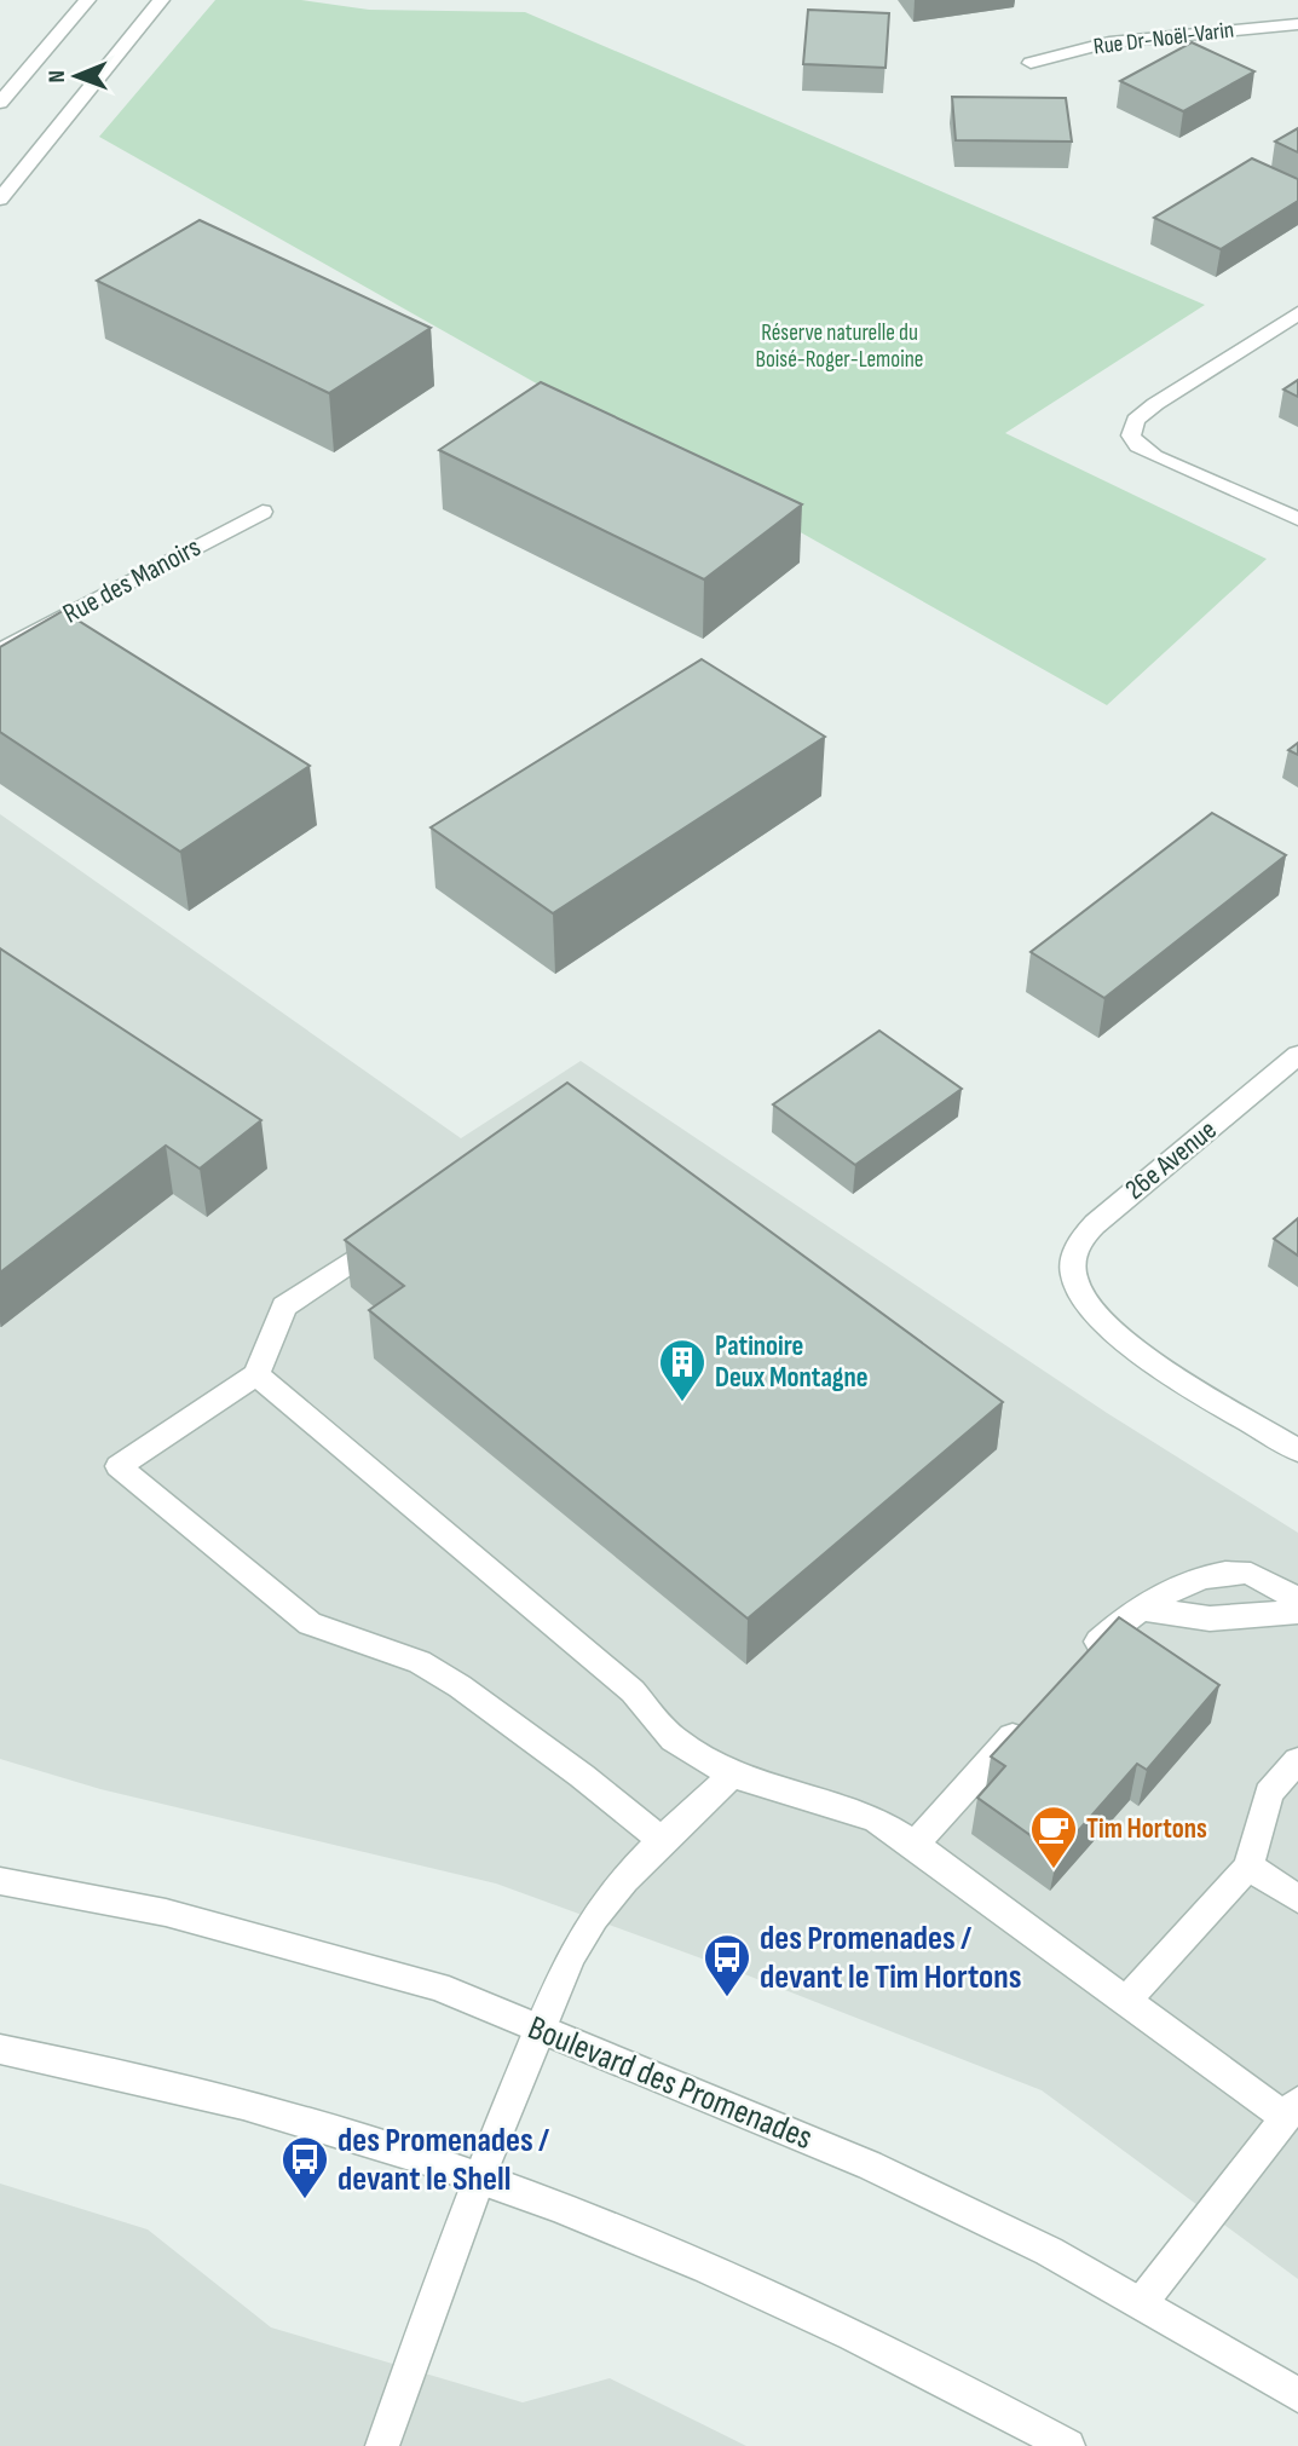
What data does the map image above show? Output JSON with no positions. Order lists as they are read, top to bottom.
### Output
{
  "streets": {
    "street": [
      "Rue Dr-Noël-Varin",
      "Rue des Manoirs",
      "26e Avenue",
      "Boulevard des Promenades"
    ]
  },
  "parks": ["Réserve naturelle du Boisé-Roger-Lemoine"],
  "places": {
    "building": ["Patinoire Deux Montagne"],
    "cafe": ["Tim Hortons"],
    "bus stop": ["des Promenades / devant le Tim Hortons", "des Promenades / devant le Shell"]
  },
  "north": "left"
}
